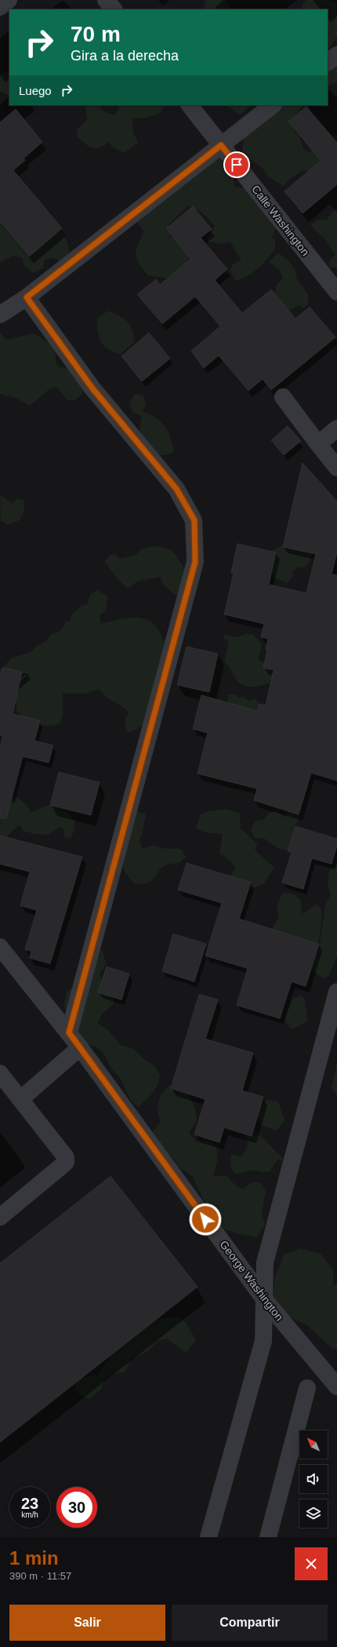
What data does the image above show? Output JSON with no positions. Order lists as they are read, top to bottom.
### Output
{
  "streets": {
    "street": ["Calle Washington", "George Washington"]
  },
  "north": "top left",
  "page": {
    "turn": ["70 m", "Gira a la derecha"],
    "then": "Luego",
    "speed": "23 km/h",
    "limit": "30",
    "heading": ["1 min", "390 m · 11:57"],
    "buttons": ["Salir", "Compartir"]
  }
}
